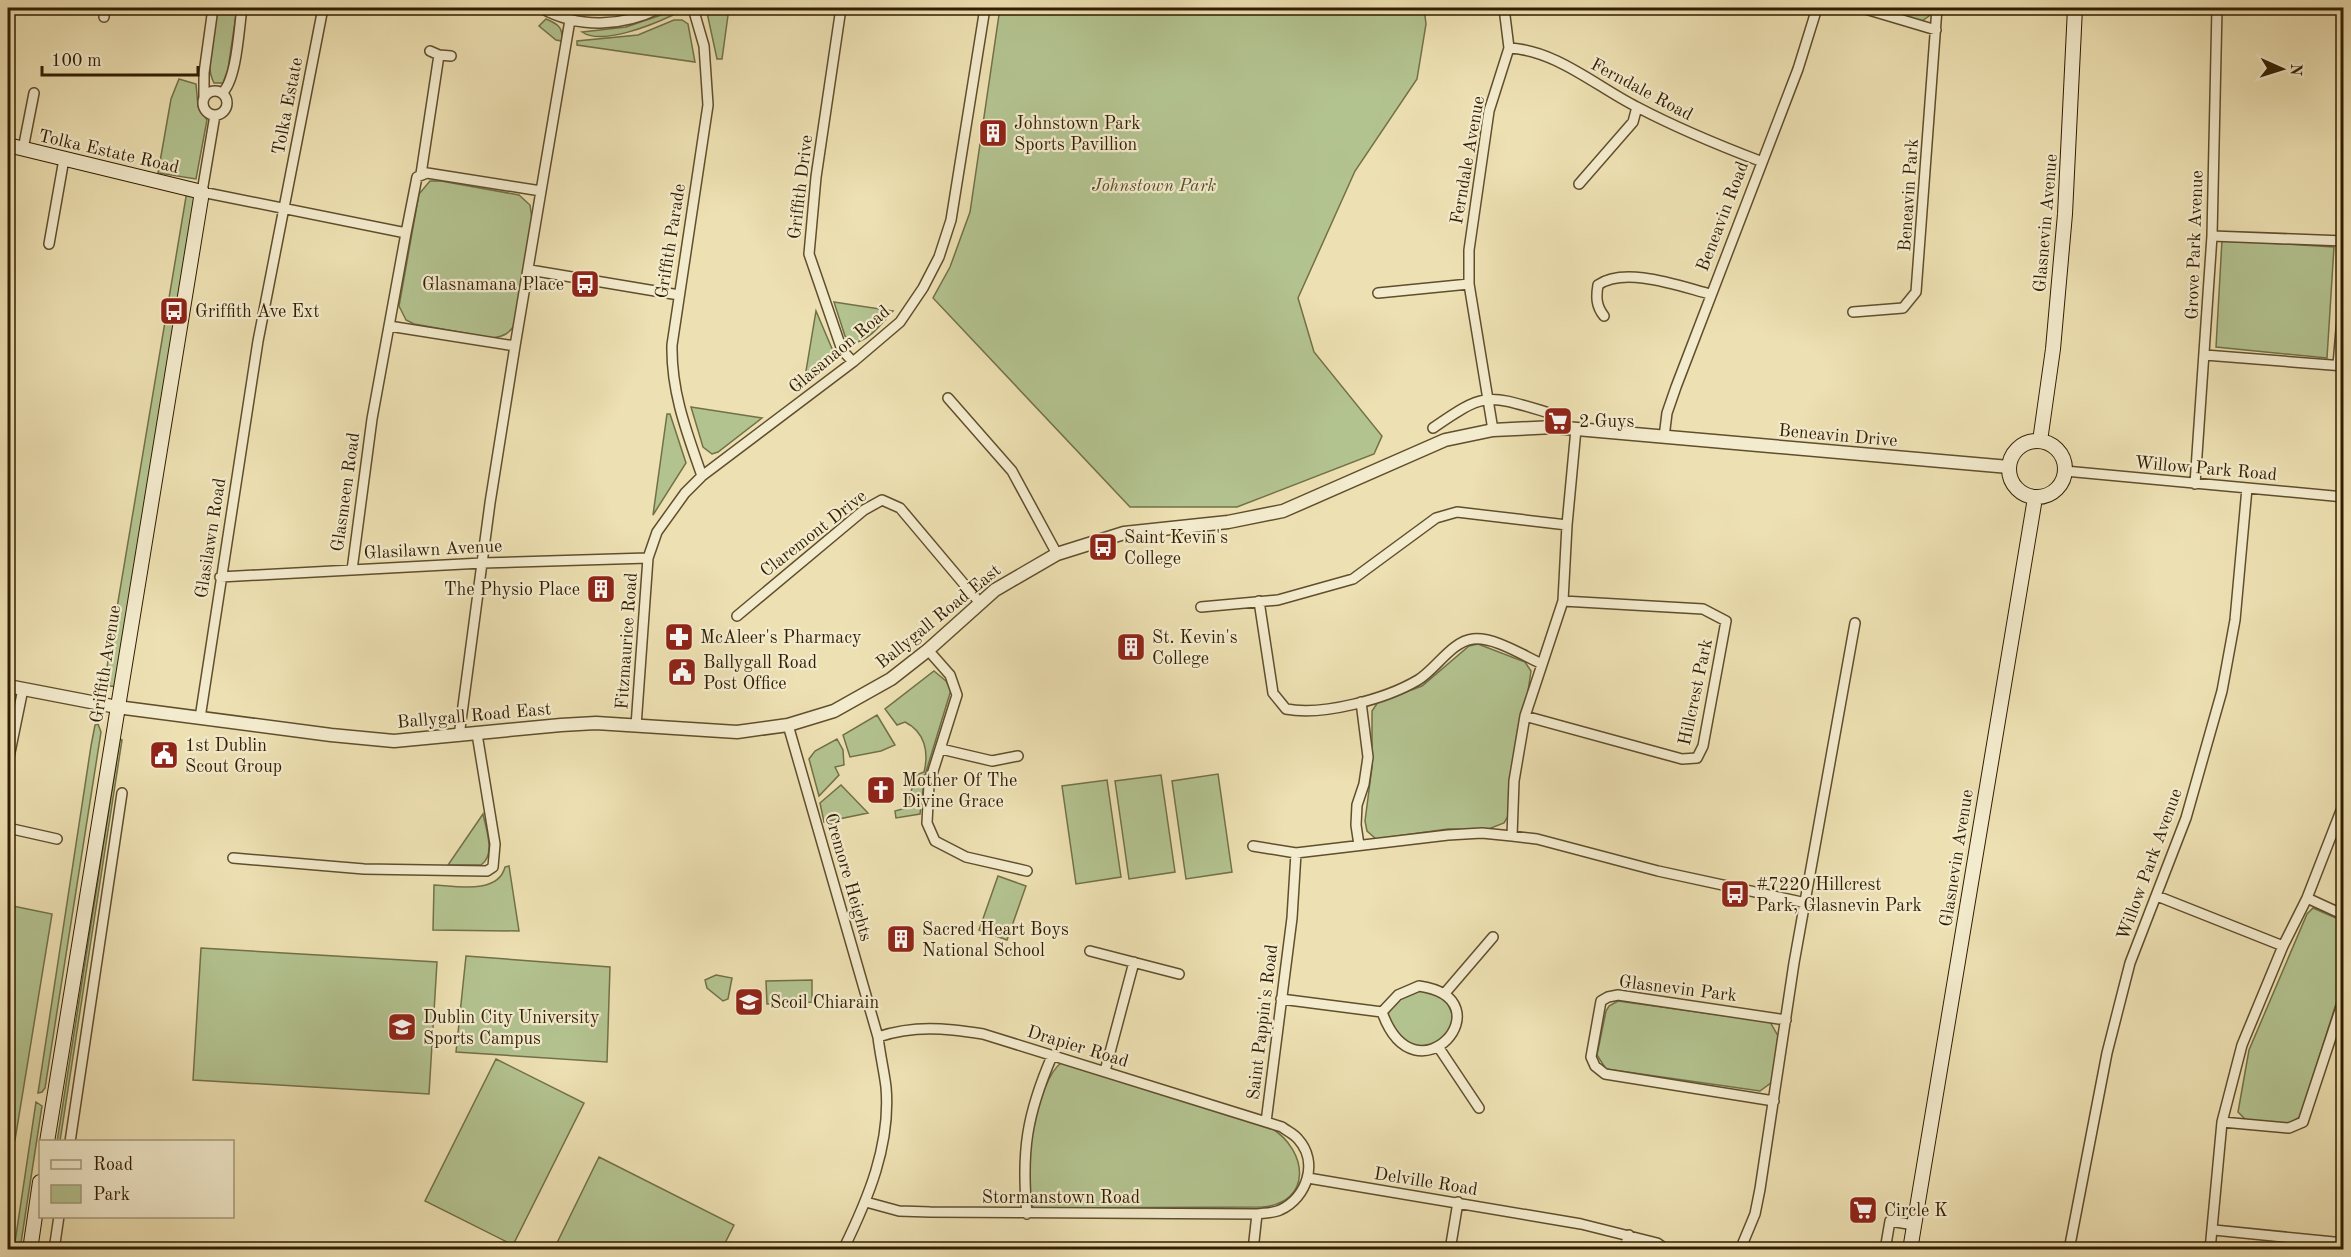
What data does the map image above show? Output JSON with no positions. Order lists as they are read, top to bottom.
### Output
{
  "streets": {
    "main road": ["Tolka Estate Road", "Glasnevin Avenue", "Griffith Avenue"],
    "street": [
      "Ferndale Road",
      "Tolka Estate",
      "Ferndale Avenue",
      "Griffith Drive",
      "Beneavin Park",
      "Beneavin Road",
      "Griffith Parade",
      "Grove Park Avenue",
      "Glasanaon Road",
      "Beneavin Drive",
      "Willow Park Road",
      "Glasmeen Road",
      "Claremont Drive",
      "Glasilawn Road",
      "Glasilawn Avenue",
      "Ballygall Road East",
      "Fitzmaurice Road",
      "Hillcrest Park",
      "Willow Park Avenue",
      "Cremore Heights",
      "Glasnevin Park",
      "Saint Pappin's Road",
      "Drapier Road",
      "Delville Road",
      "Stormanstown Road"
    ]
  },
  "crossings": [
    ["Ferndale Road", "Ferndale Avenue"],
    ["Ferndale Road", "Beneavin Road"],
    ["Tolka Estate", "Glasilawn Road"],
    ["Tolka Estate Road", "Griffith Avenue"],
    ["Ferndale Avenue", "Ballygall Road East"],
    ["Griffith Drive", "Glasanaon Road"],
    ["Beneavin Road", "Beneavin Drive"],
    ["Beneavin Road", "Ballygall Road East"],
    ["Glasnevin Avenue", "Beneavin Drive"],
    ["Glasnevin Avenue", "Willow Park Road"],
    ["Griffith Parade", "Glasanaon Road"],
    ["Grove Park Avenue", "Willow Park Road"],
    ["Glasanaon Road", "Glasilawn Avenue"],
    ["Glasanaon Road", "Fitzmaurice Road"],
    ["Beneavin Drive", "Willow Park Road"],
    ["Beneavin Drive", "Ballygall Road East"],
    ["Willow Park Road", "Willow Park Avenue"],
    ["Glasmeen Road", "Glasilawn Avenue"],
    ["Claremont Drive", "Ballygall Road East"],
    ["Glasilawn Road", "Glasilawn Avenue"],
    ["Glasilawn Road", "Ballygall Road East"],
    ["Glasilawn Avenue", "Fitzmaurice Road"],
    ["Ballygall Road East", "Fitzmaurice Road"],
    ["Ballygall Road East", "Griffith Avenue"],
    ["Ballygall Road East", "Cremore Heights"],
    ["Cremore Heights", "Drapier Road"],
    ["Cremore Heights", "Stormanstown Road"],
    ["Saint Pappin's Road", "Drapier Road"],
    ["Saint Pappin's Road", "Delville Road"]
  ],
  "parks": ["Johnstown Park"],
  "places": {
    "building": [
      "Johnstown Park Sports Pavillion",
      "The Physio Place",
      "St. Kevin's College",
      "Sacred Heart Boys National School"
    ],
    "bus stop": [
      "Glasnamana Place",
      "Griffith Ave Ext",
      "Saint Kevin's College",
      "#7220 Hillcrest Park, Glasnevin Park"
    ],
    "supermarket": ["2 Guys", "Circle K"],
    "pharmacy": ["McAleer's Pharmacy"],
    "public building": ["Ballygall Road Post Office", "1st Dublin Scout Group"],
    "church": ["Mother Of The Divine Grace"],
    "school or university": ["Scoil Chiarain", "Dublin City University Sports Campus"]
  },
  "legend": ["Road", "Park"],
  "scale_bar": "100 m",
  "north": "right"
}
